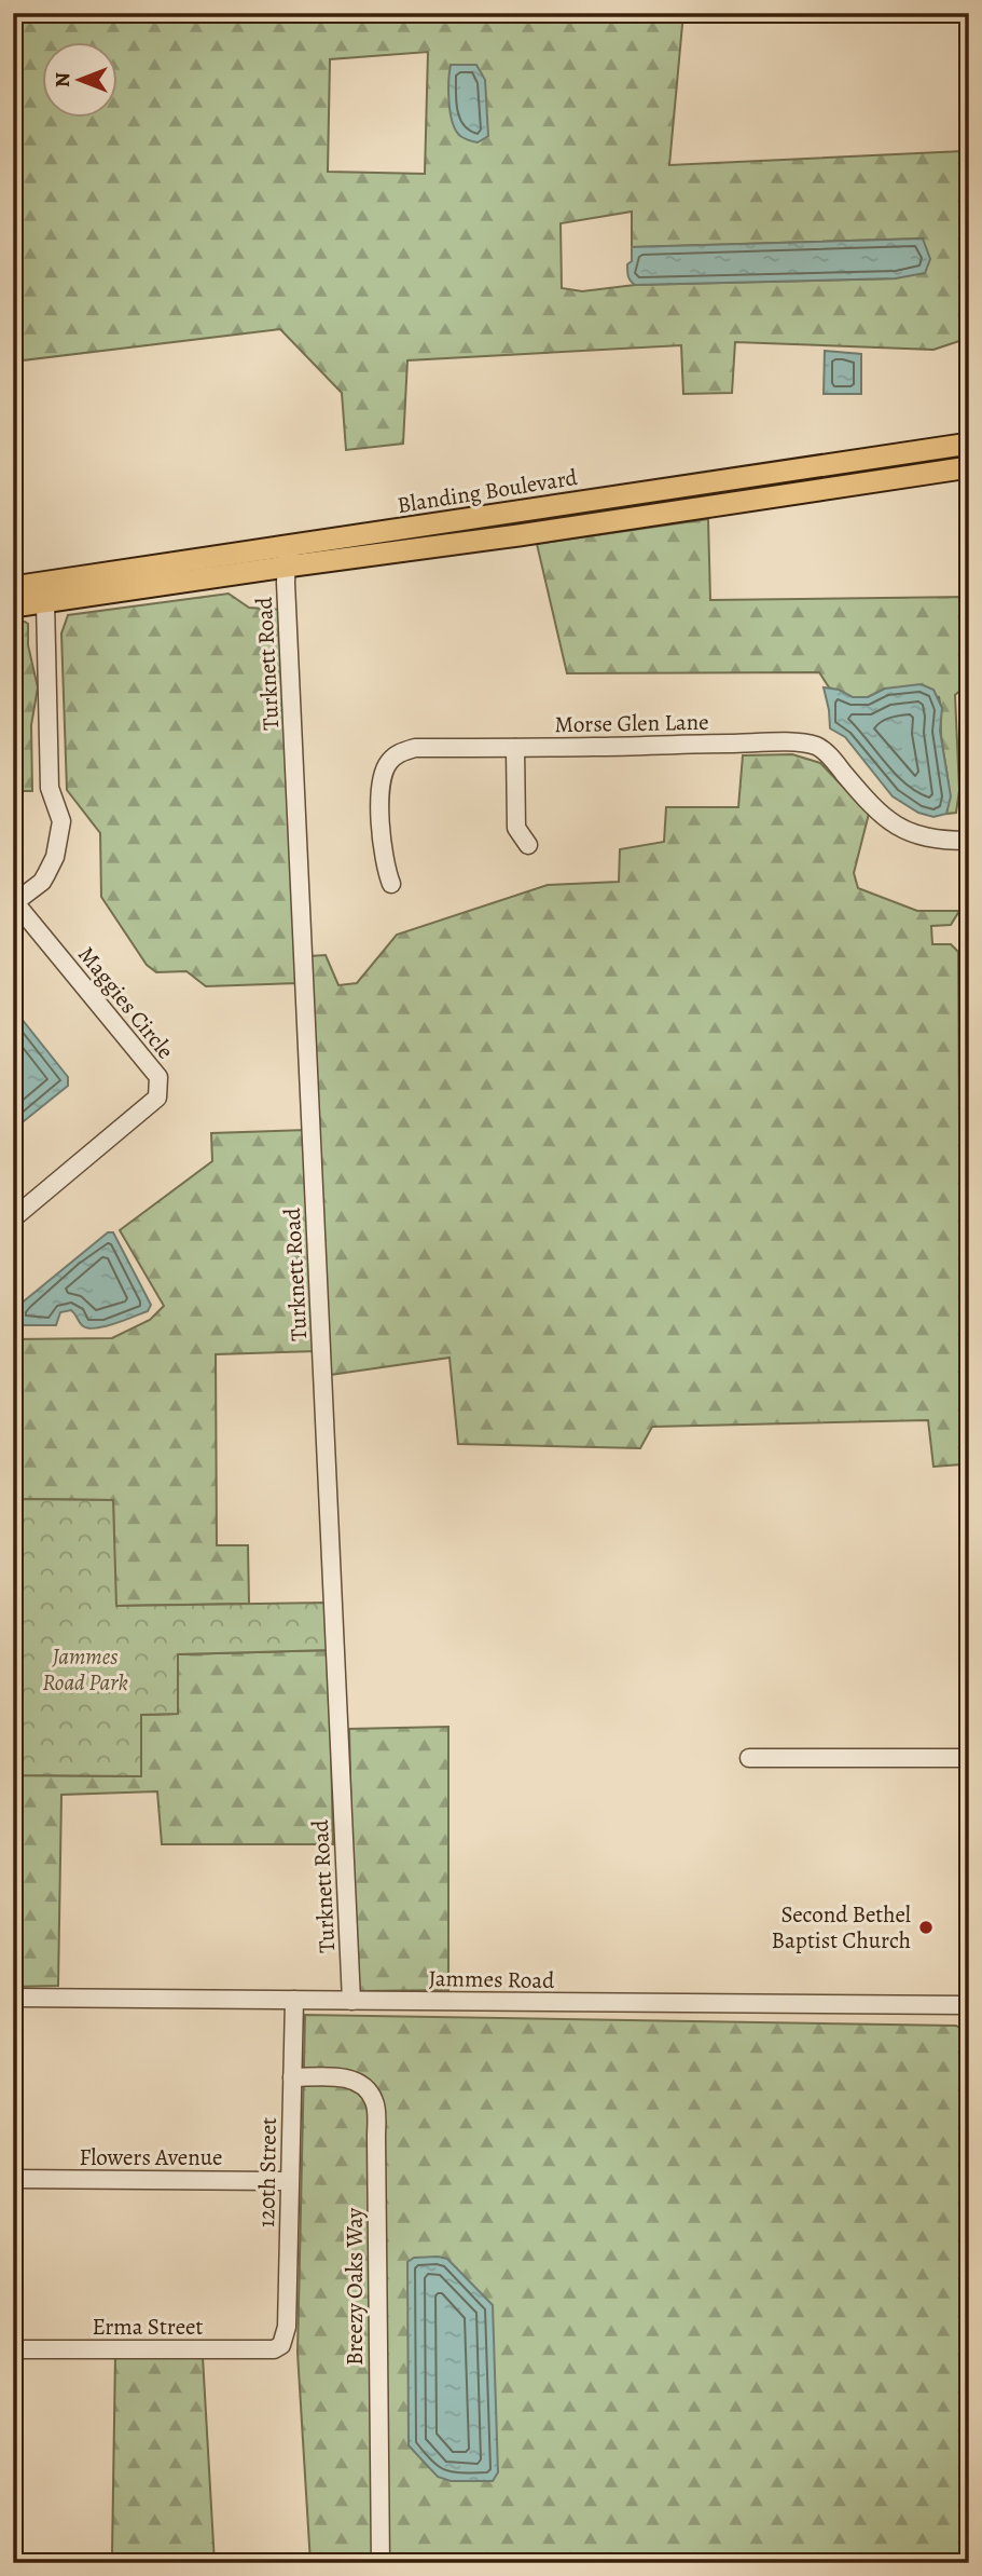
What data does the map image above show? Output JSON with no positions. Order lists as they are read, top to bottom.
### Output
{
  "streets": {
    "main road": ["Blanding Boulevard"],
    "street": [
      "Turknett Road",
      "Morse Glen Lane",
      "Maggies Circle",
      "Jammes Road",
      "Flowers Avenue",
      "120th Street",
      "Breezy Oaks Way",
      "Erma Street"
    ]
  },
  "crossings": [
    ["Blanding Boulevard", "Turknett Road"],
    ["Turknett Road", "Jammes Road"],
    ["Jammes Road", "120th Street"],
    ["Flowers Avenue", "120th Street"],
    ["120th Street", "Breezy Oaks Way"],
    ["120th Street", "Erma Street"]
  ],
  "parks": ["Jammes Road Park"],
  "places": ["Second Bethel Baptist Church"],
  "north": "left"
}
